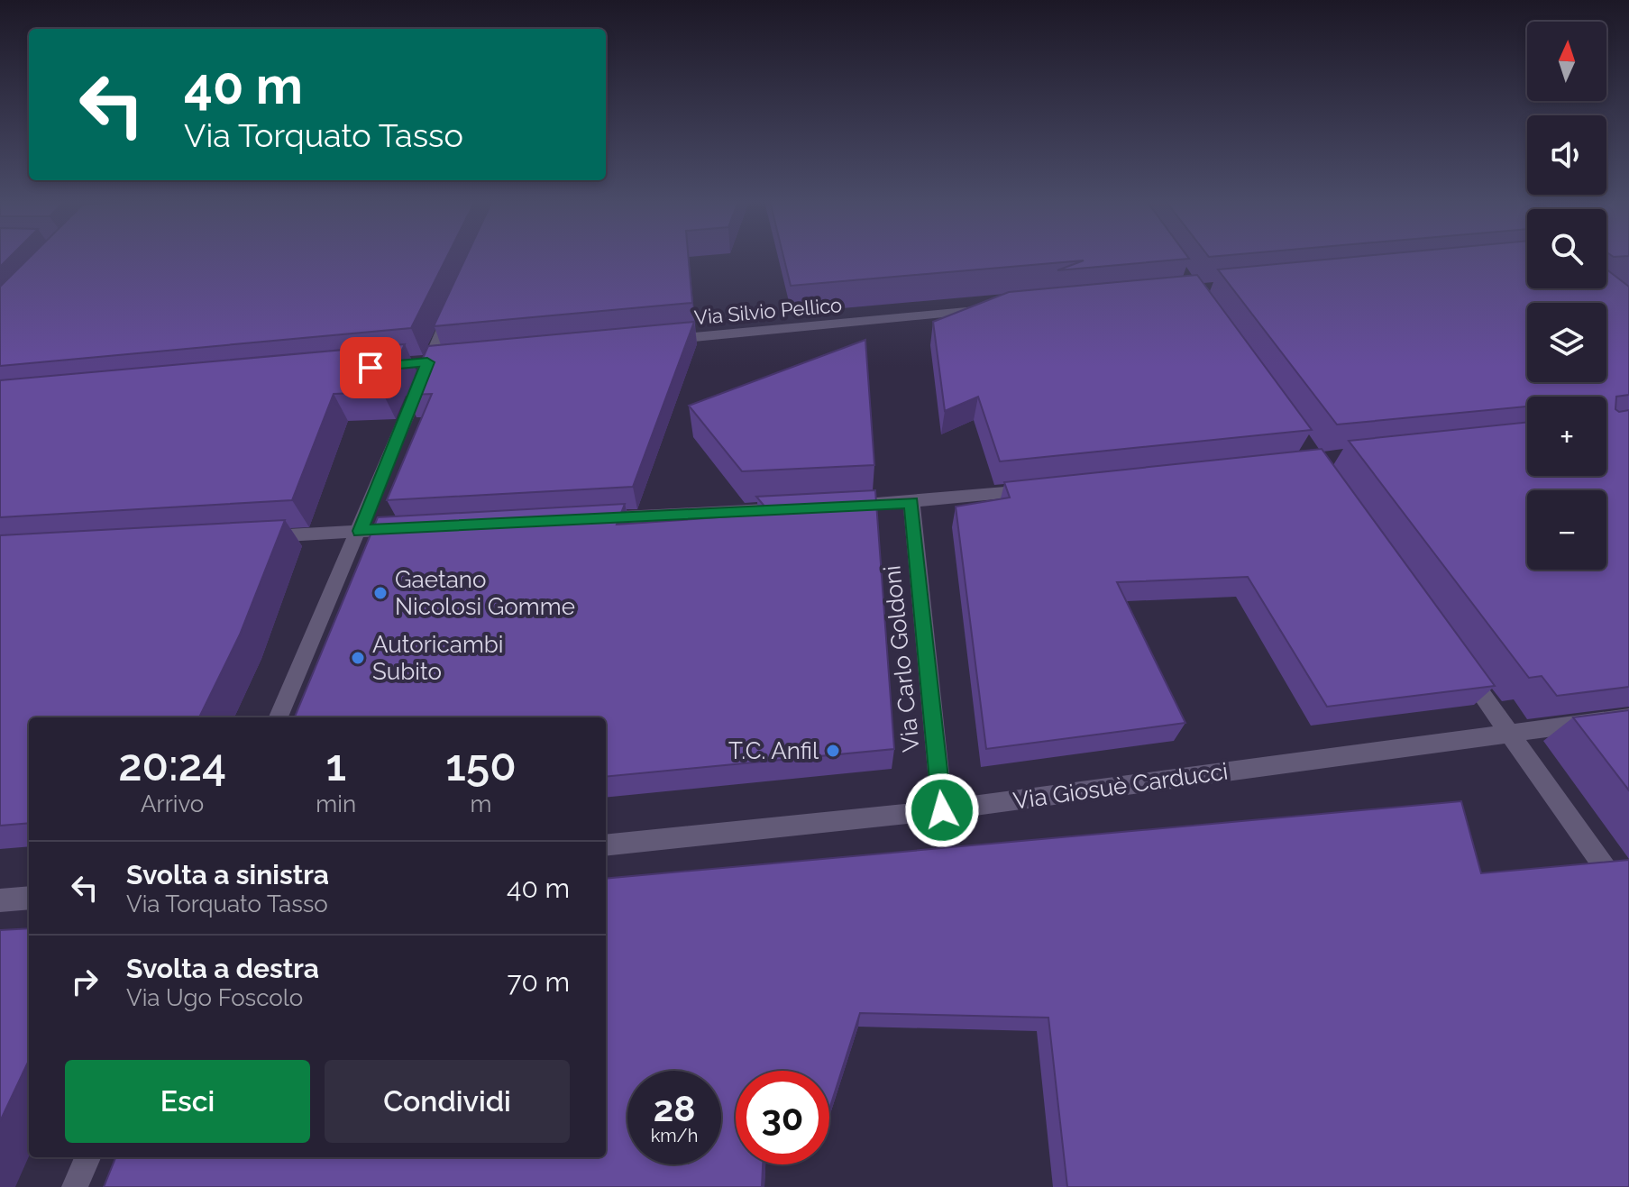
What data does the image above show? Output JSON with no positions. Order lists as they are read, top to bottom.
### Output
{
  "streets": {
    "street": ["Via Silvio Pellico", "Via Carlo Goldoni", "Via Giosuè Carducci"]
  },
  "crossings": [
    ["Via Carlo Goldoni", "Via Giosuè Carducci"]
  ],
  "places": ["Gaetano Nicolosi Gomme", "Autoricambi Subito", "T.C. Anfil"],
  "north": "top",
  "page": {
    "map_buttons": ["+", "−"],
    "turn": ["40 m", "Via Torquato Tasso"],
    "eta": [
      "20:24",
      "Arrivo",
      "1",
      "min",
      "150",
      "m"
    ],
    "list": [
      {
        "name": "Svolta a sinistra",
        "note": "Via Torquato Tasso",
        "value": "40 m"
      },
      {
        "name": "Svolta a destra",
        "note": "Via Ugo Foscolo",
        "value": "70 m"
      }
    ],
    "buttons": ["Esci", "Condividi"],
    "speed": "28 km/h",
    "limit": "30"
  }
}
